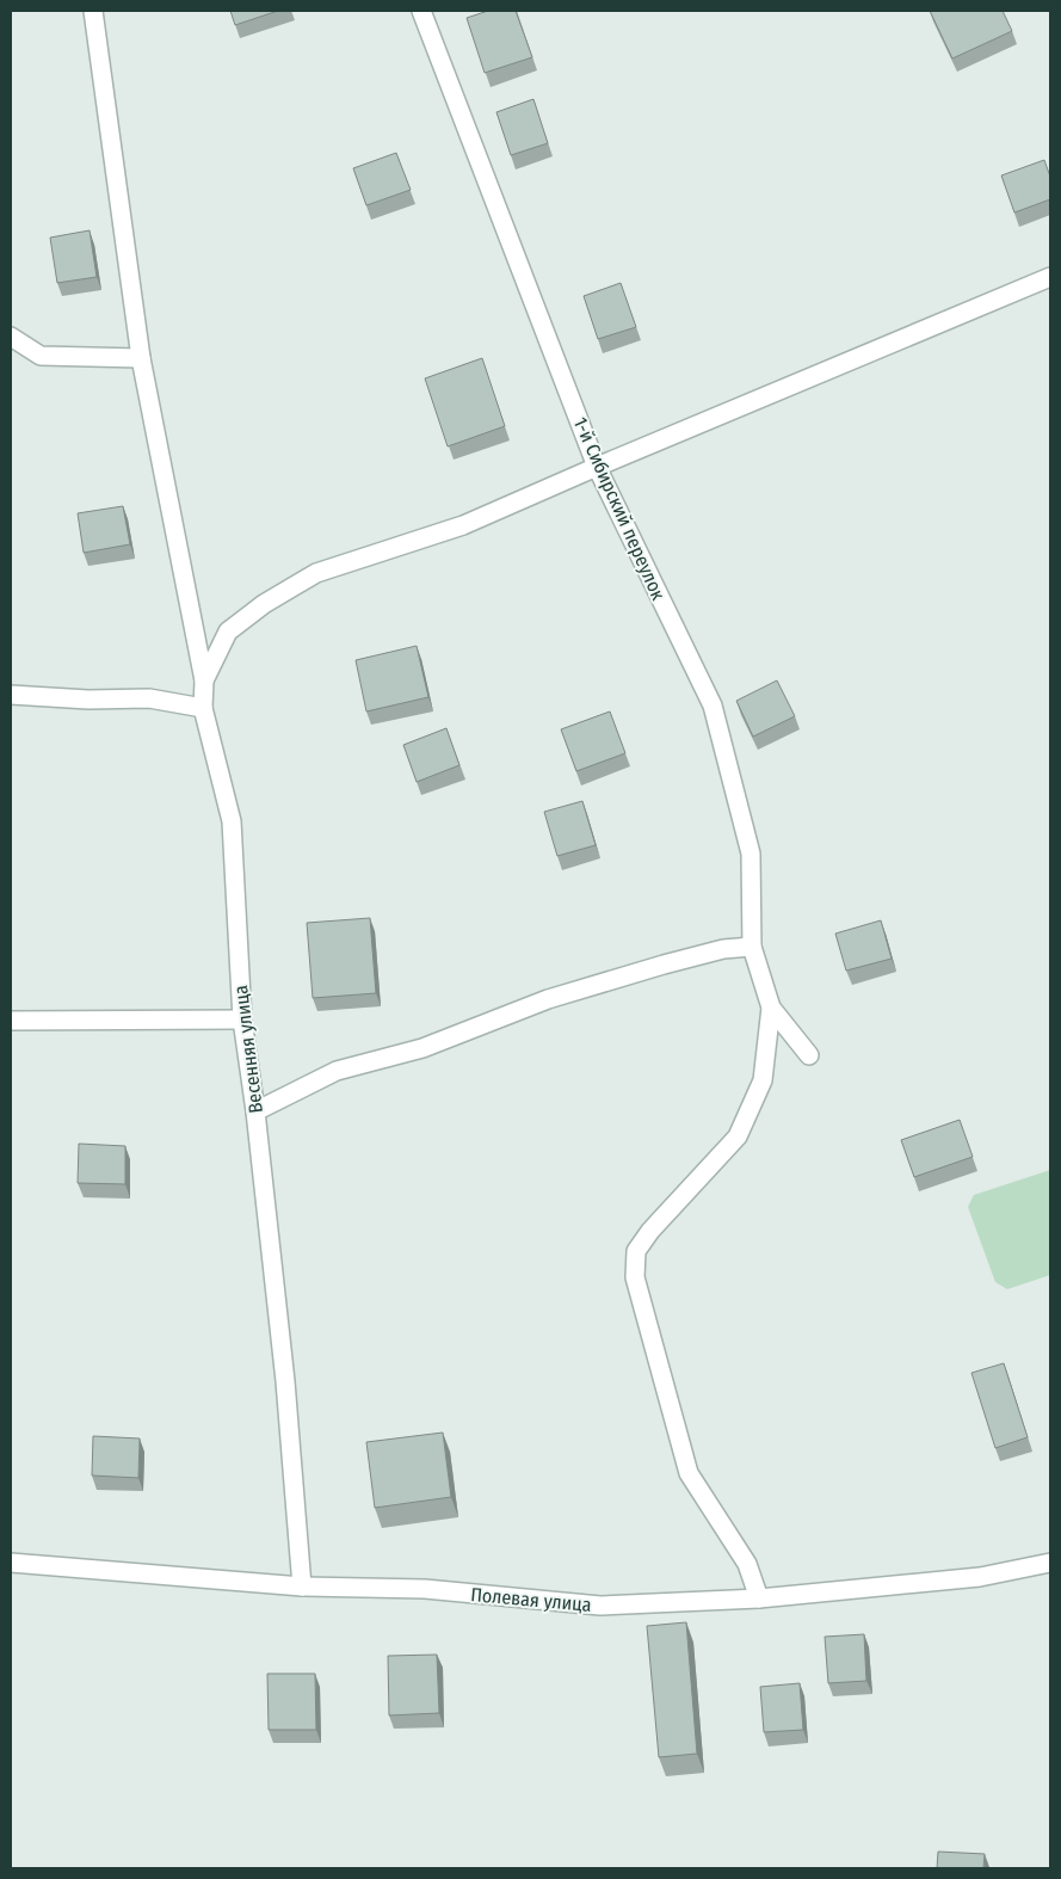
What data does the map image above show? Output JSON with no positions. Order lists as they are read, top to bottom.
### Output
{
  "streets": {
    "street": ["1-й Сибирский переулок", "Весенняя улица", "Полевая улица"]
  },
  "crossings": [
    ["Весенняя улица", "Полевая улица"]
  ]
}
